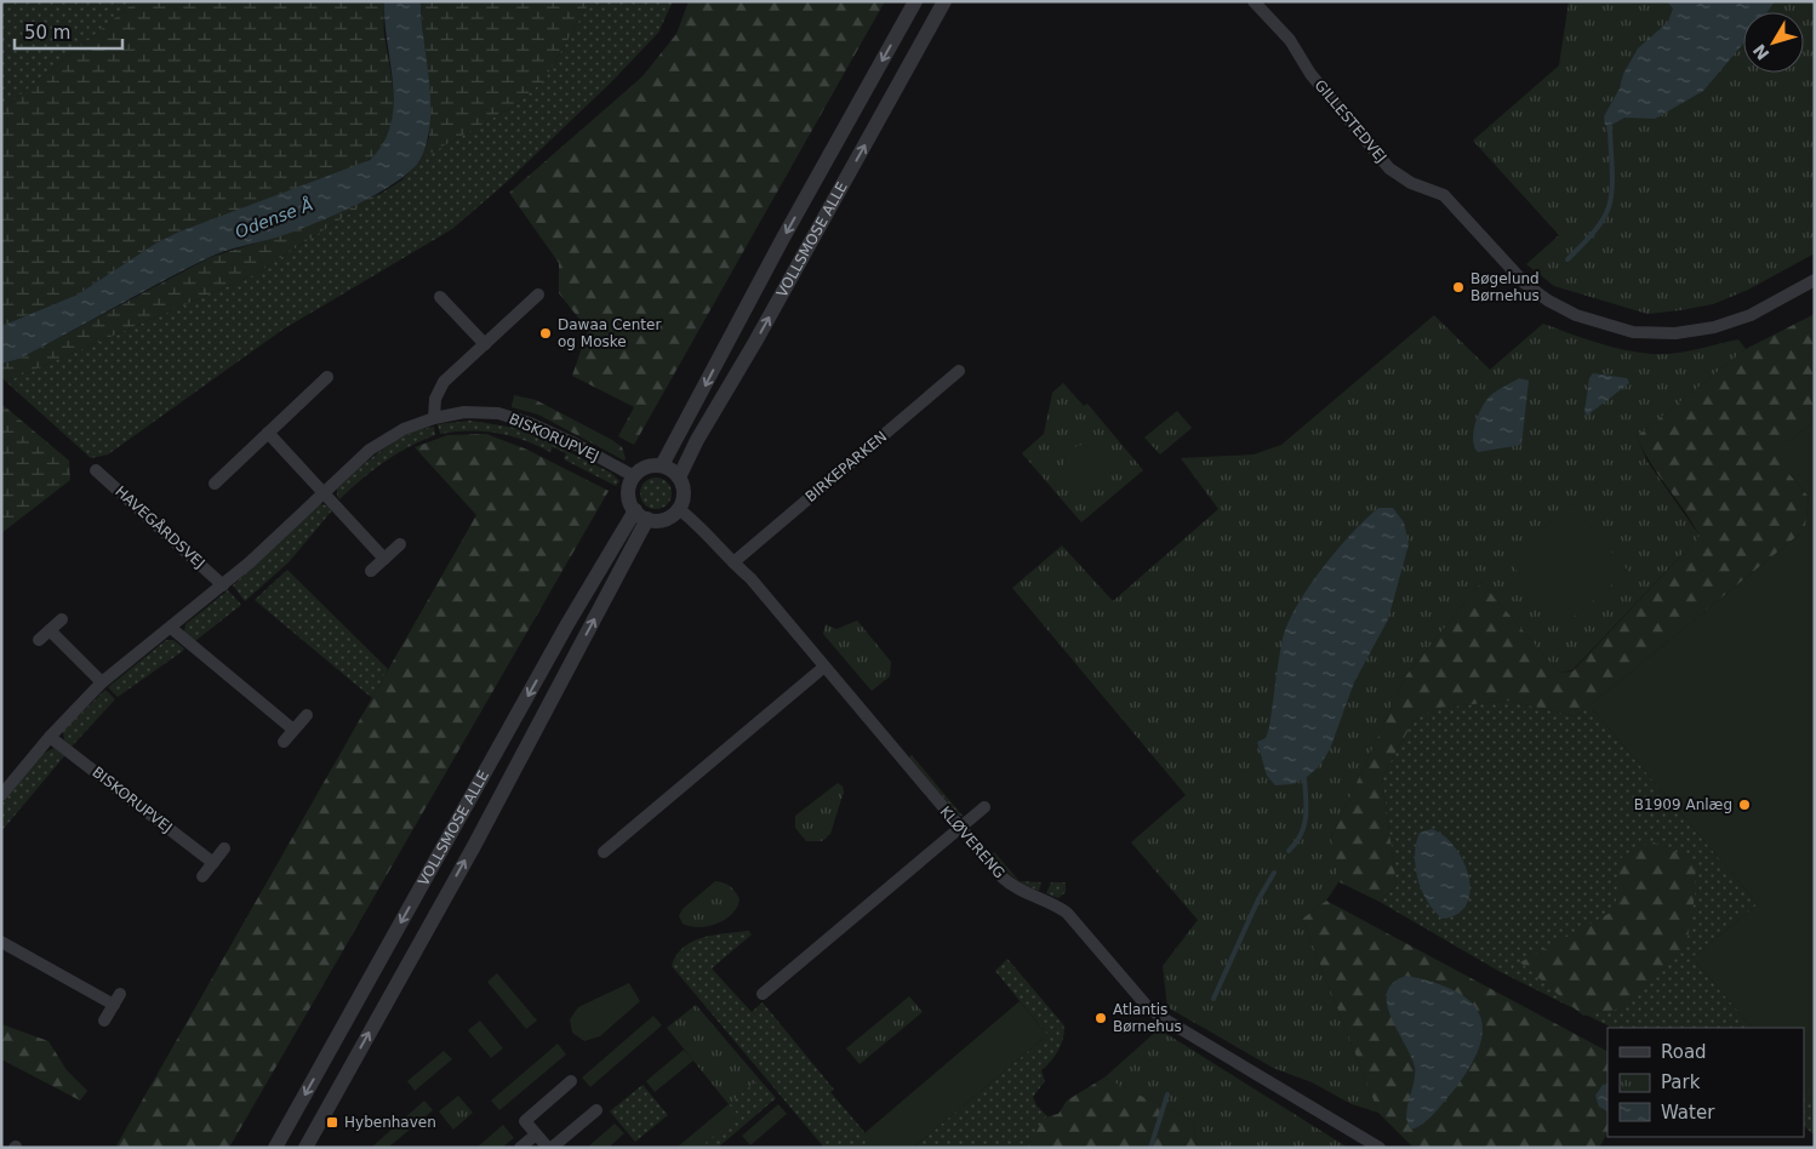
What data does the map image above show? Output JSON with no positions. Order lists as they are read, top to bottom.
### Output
{
  "streets": {
    "street": [
      "GILLESTEDVEJ",
      "VOLLSMOSE ALLE",
      "BISKORUPVEJ",
      "BIRKEPARKEN",
      "HAVEGÅRDSVEJ",
      "KLØVERENG"
    ]
  },
  "crossings": [
    ["VOLLSMOSE ALLE", "BISKORUPVEJ"],
    ["VOLLSMOSE ALLE", "KLØVERENG"],
    ["BISKORUPVEJ", "HAVEGÅRDSVEJ"],
    ["BISKORUPVEJ", "KLØVERENG"],
    ["BIRKEPARKEN", "KLØVERENG"]
  ],
  "water": ["Odense Å"],
  "places": {
    "other": [
      "Bøgelund Børnehus",
      "Dawaa Center og Moske",
      "B1909 Anlæg",
      "Atlantis Børnehus"
    ],
    "transit": ["Hybenhaven"]
  },
  "legend": ["Road", "Park", "Water"],
  "scale_bar": "50 m",
  "north": "bottom left"
}
